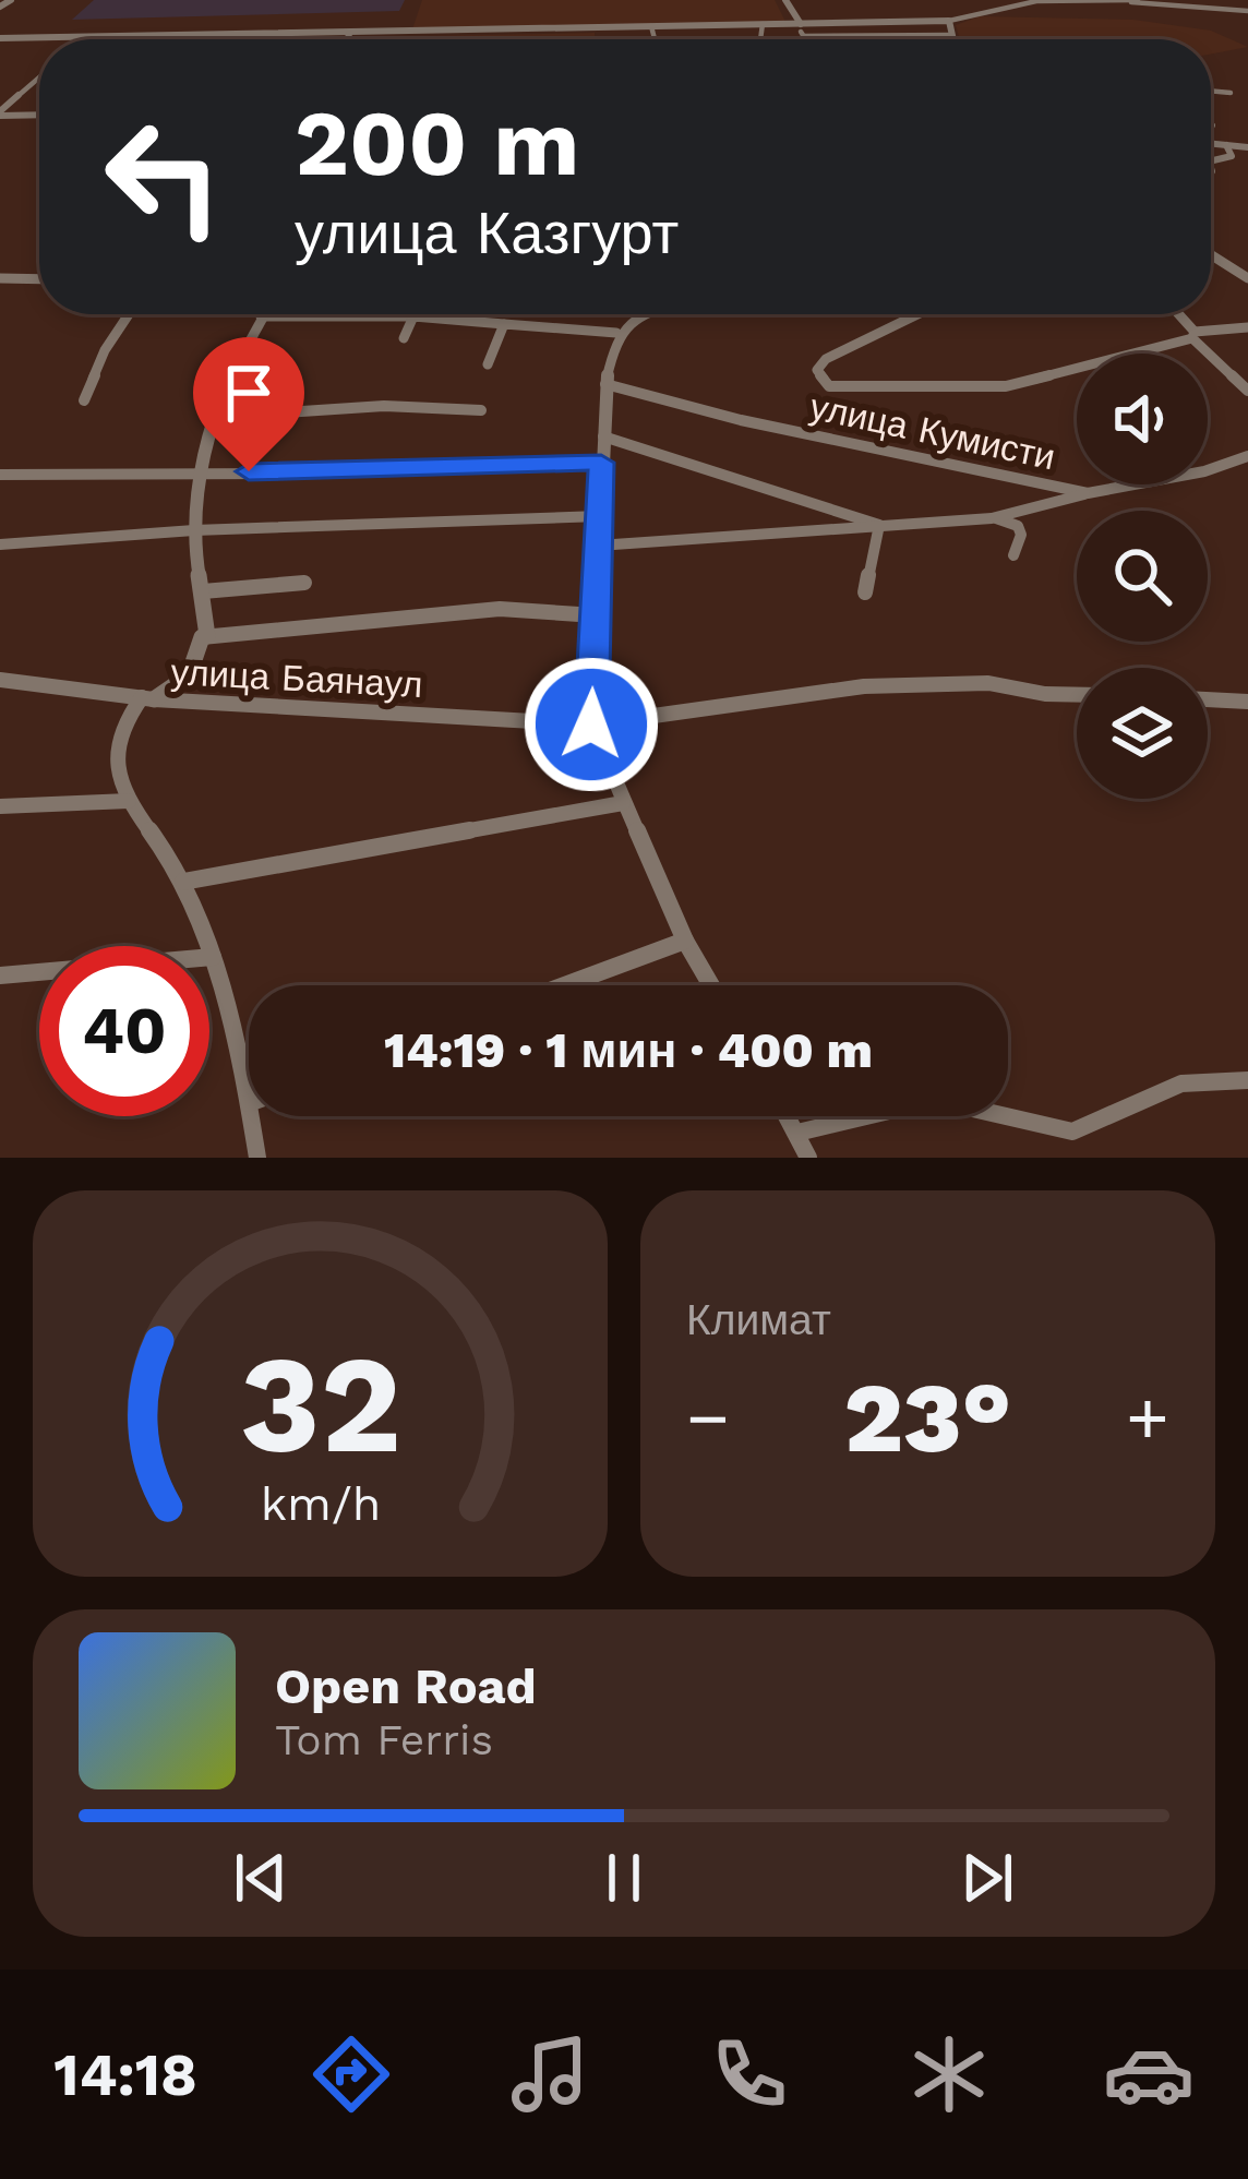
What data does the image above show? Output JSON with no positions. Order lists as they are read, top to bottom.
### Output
{
  "streets": {
    "street": ["улица Кумисти", "улица Баянаул"]
  },
  "page": {
    "turn": ["200 m", "улица Казгурт"],
    "limit": "40",
    "trip": "14:19 · 1 мин · 400 m",
    "tile": "Климат",
    "heat": ["−", "23°", "+"],
    "song": ["Open Road", "Tom Ferris"],
    "tabs": "14:18",
    "gauge": ["32", "km/h"]
  }
}
